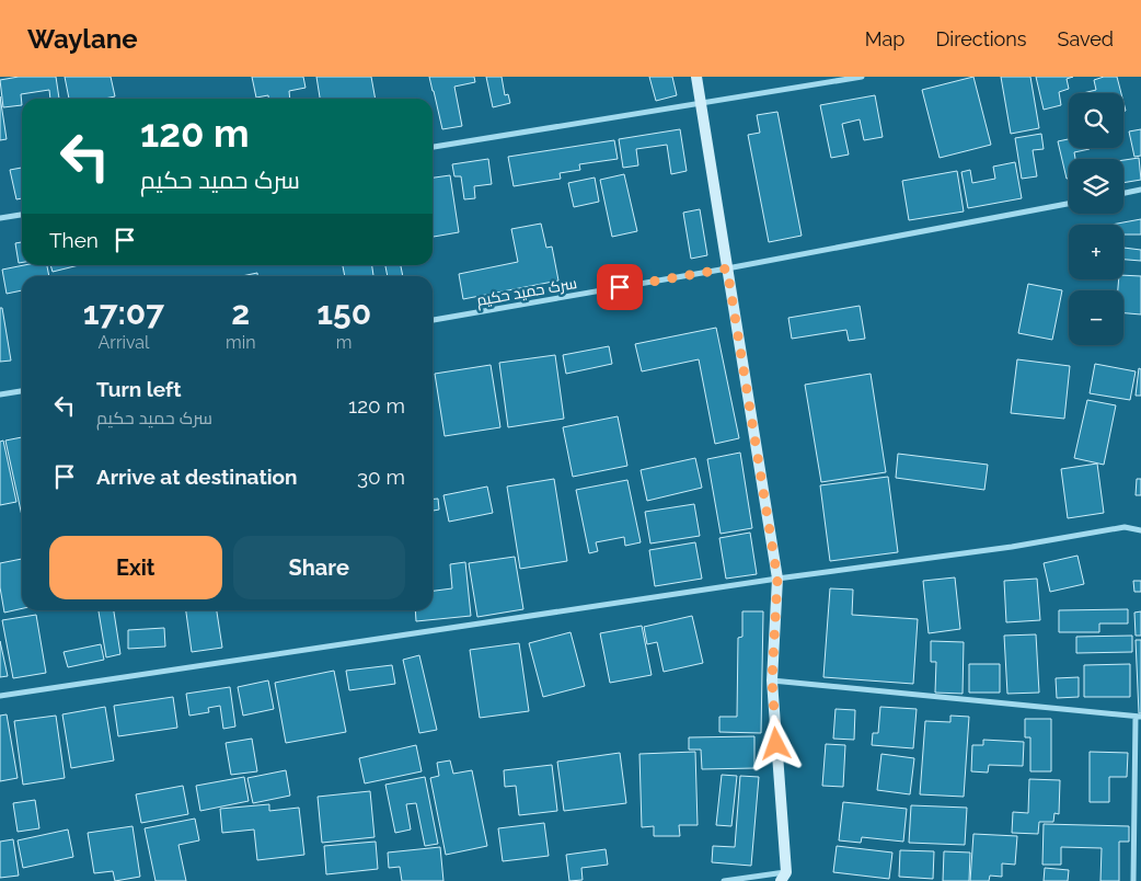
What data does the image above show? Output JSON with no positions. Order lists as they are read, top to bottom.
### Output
{
  "streets": {
    "street": ["سرک حمید حکیم"]
  },
  "page": {
    "header": "Waylane",
    "nav": ["Map", "Directions", "Saved"],
    "map_buttons": ["+", "−"],
    "turn": ["120 m", "سرک حمید حکیم"],
    "then": "Then",
    "eta": [
      "17:07",
      "Arrival",
      "2",
      "min",
      "150",
      "m"
    ],
    "list": [
      {
        "name": "Turn left",
        "note": "سرک حمید حکیم",
        "value": "120 m"
      },
      {
        "name": "Arrive at destination",
        "value": "30 m"
      }
    ],
    "buttons": ["Exit", "Share"]
  }
}
